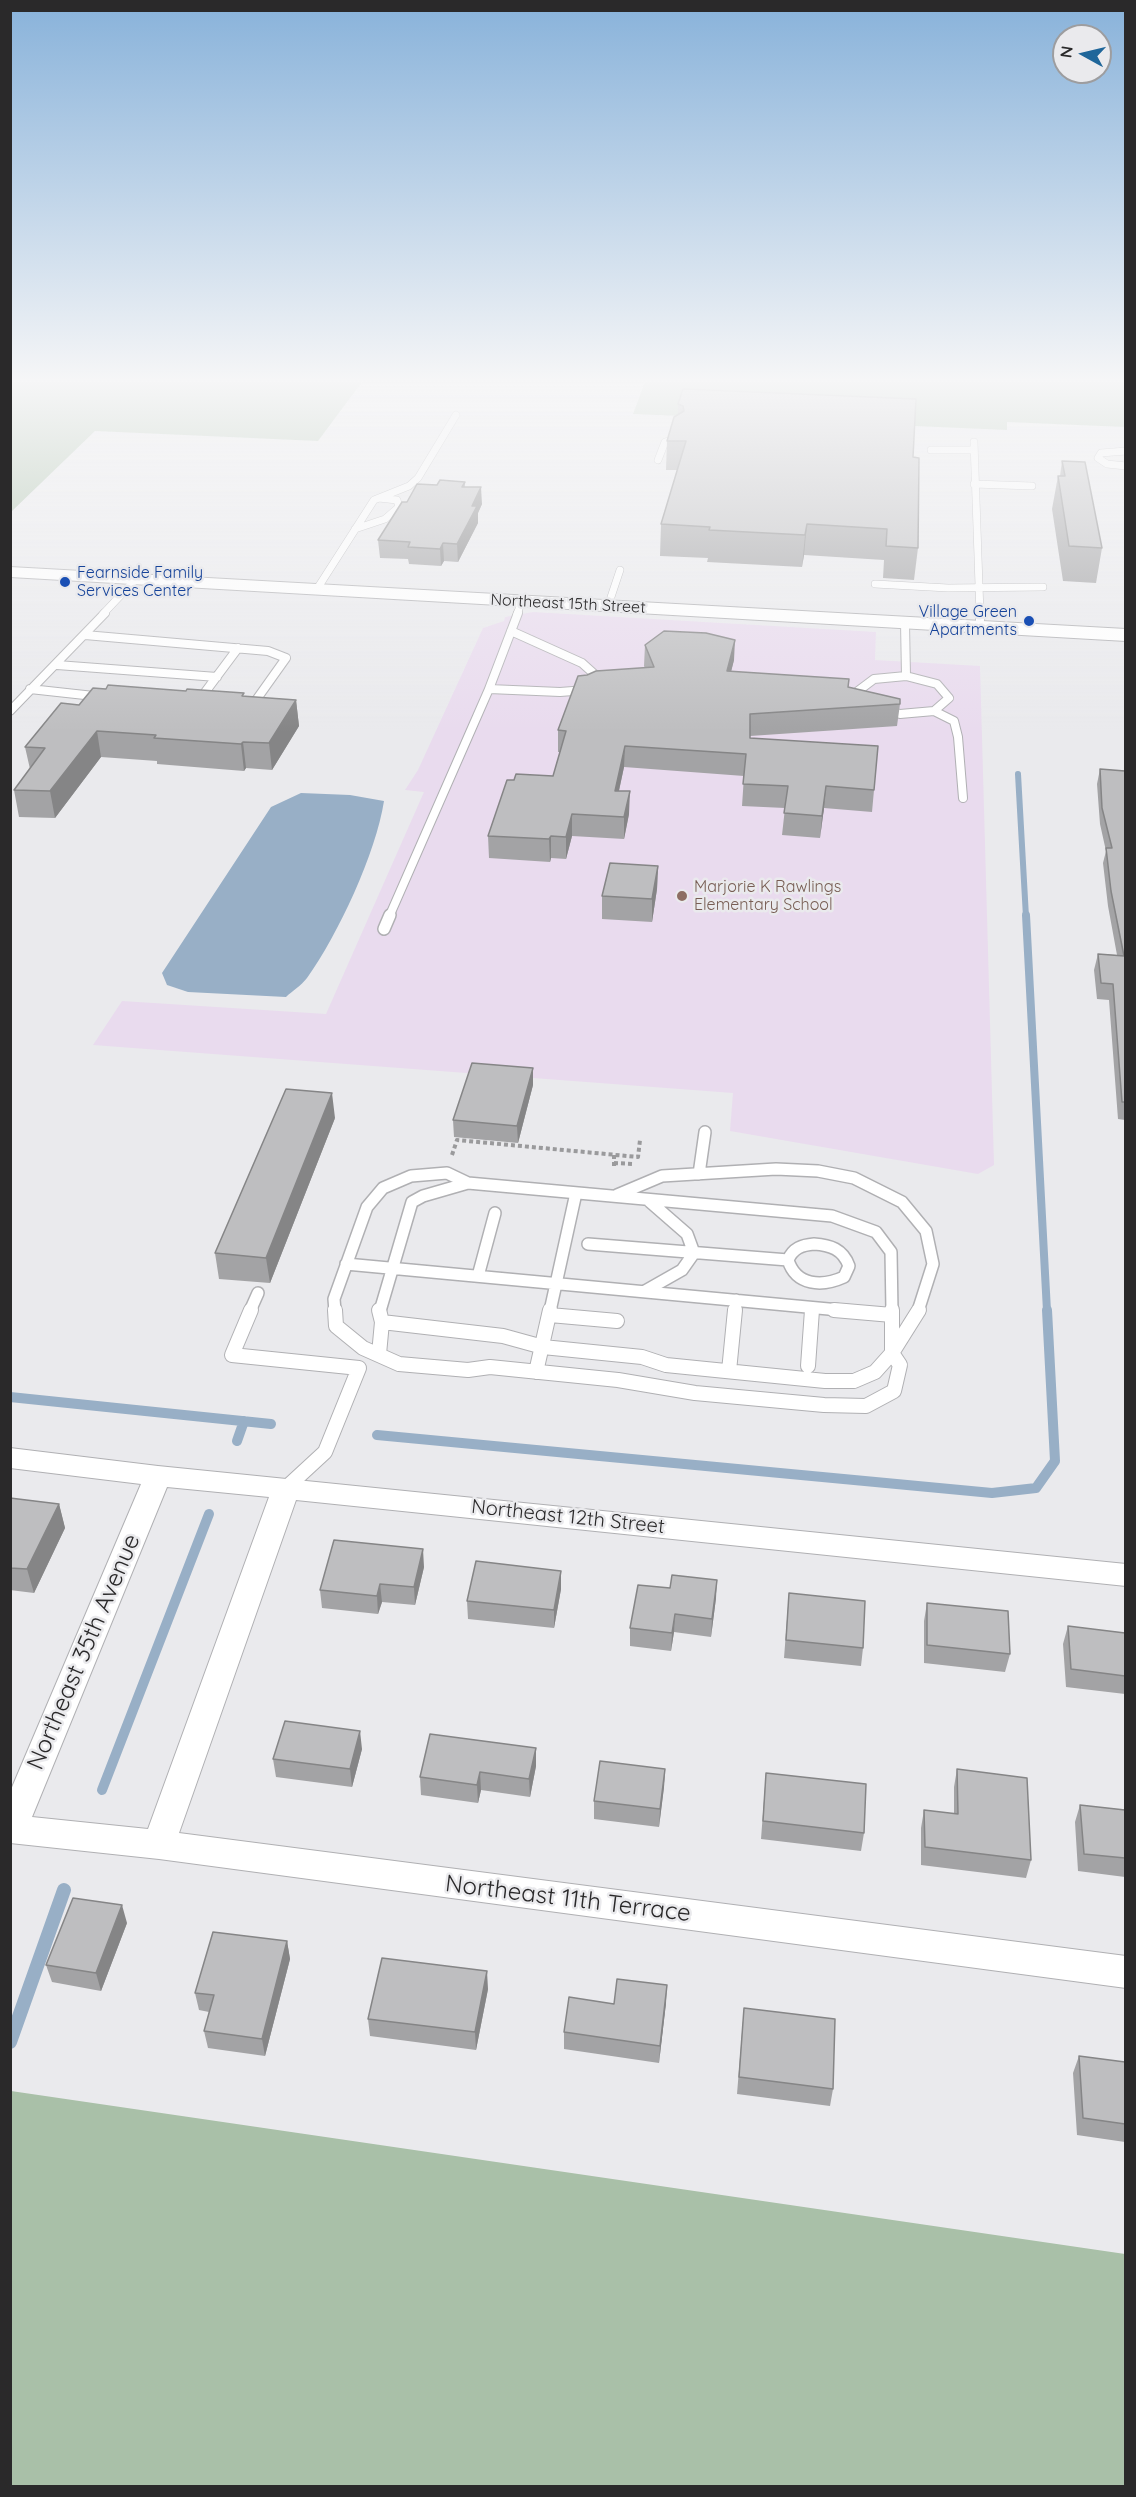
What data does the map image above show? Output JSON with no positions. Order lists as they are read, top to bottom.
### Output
{
  "streets": {
    "street": [
      "Northeast 15th Street",
      "Northeast 12th Street",
      "Northeast 35th Avenue",
      "Northeast 11th Terrace"
    ]
  },
  "crossings": [
    ["Northeast 12th Street", "Northeast 35th Avenue"],
    ["Northeast 35th Avenue", "Northeast 11th Terrace"]
  ],
  "places": ["Fearnside Family Services Center", "Village Green Apartments", "Marjorie K Rawlings Elementary School"],
  "north": "left"
}
